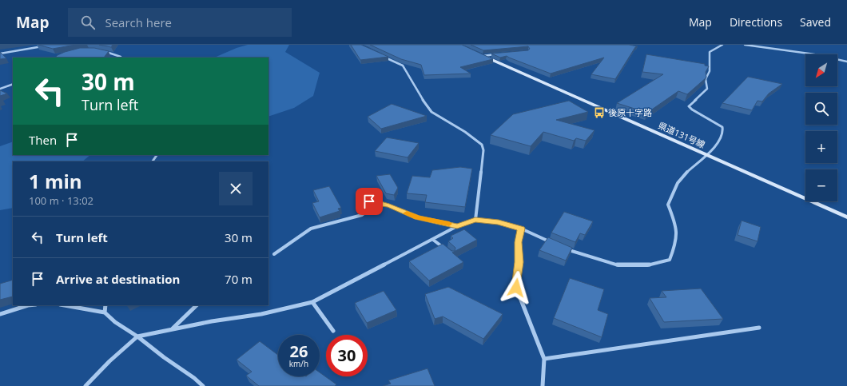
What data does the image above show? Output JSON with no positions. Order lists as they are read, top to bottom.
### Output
{
  "streets": {
    "main road": ["県道131号線"]
  },
  "places": {
    "bus stop": ["後原十字路"]
  },
  "north": "bottom left",
  "page": {
    "header": "Map",
    "search": "Search here",
    "nav": ["Map", "Directions", "Saved"],
    "map_buttons": ["+", "−"],
    "turn": ["30 m", "Turn left"],
    "then": "Then",
    "heading": ["1 min", "100 m · 13:02"],
    "list": [
      {
        "name": "Turn left",
        "value": "30 m"
      },
      {
        "name": "Arrive at destination",
        "value": "70 m"
      }
    ],
    "speed": "26 km/h",
    "limit": "30"
  }
}
